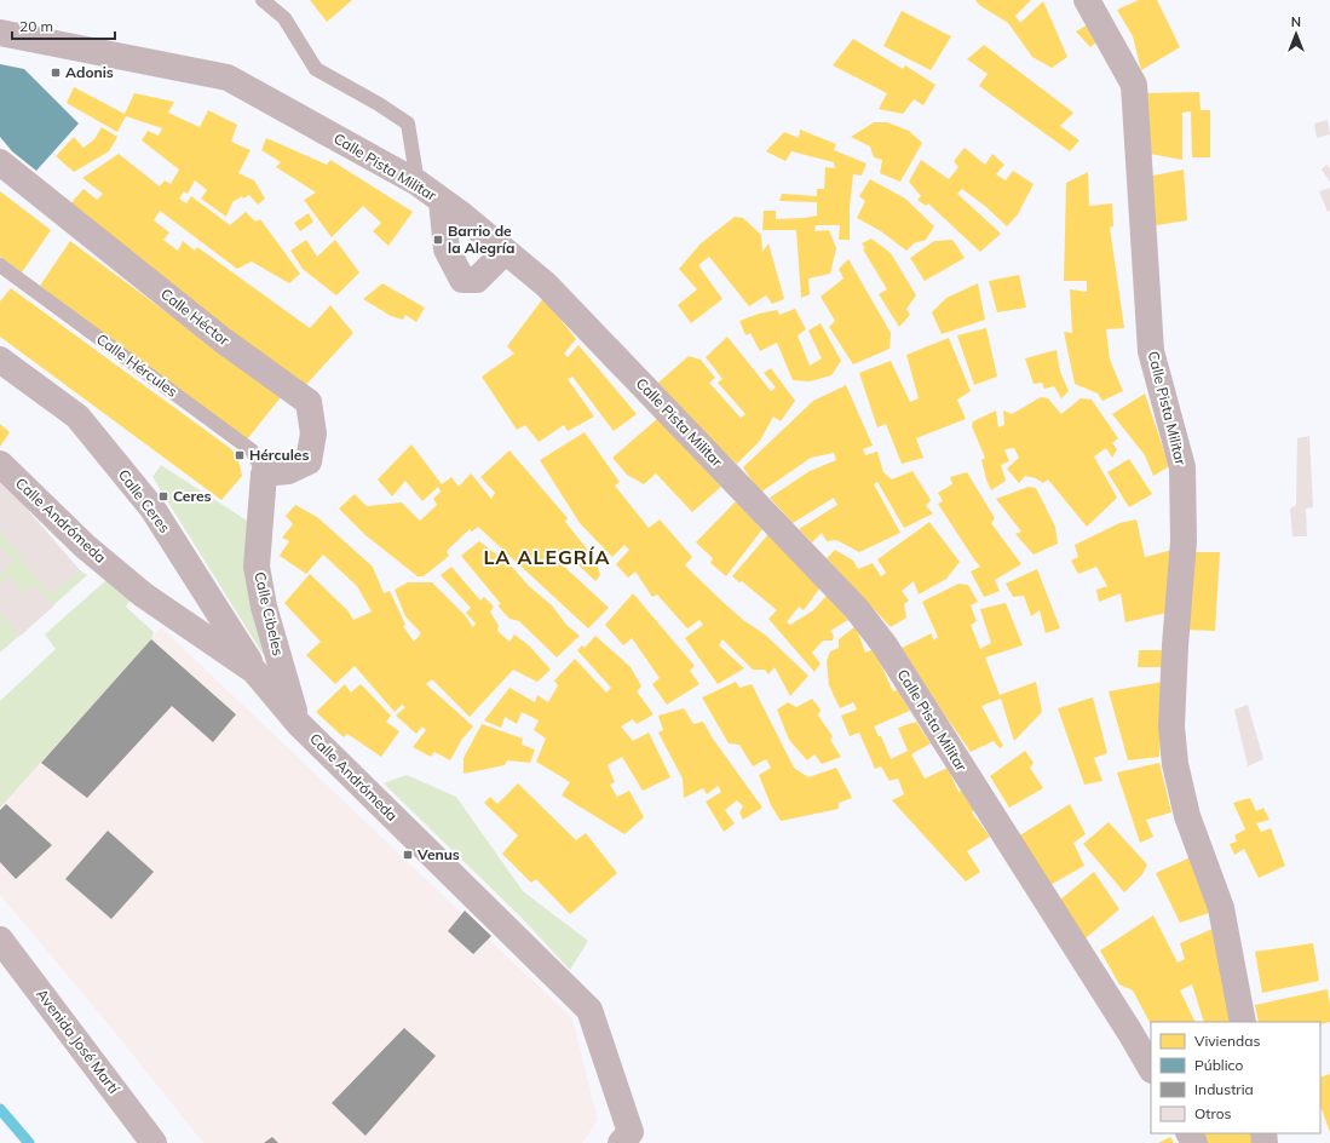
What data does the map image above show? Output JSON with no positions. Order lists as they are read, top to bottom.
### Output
{
  "streets": {
    "street": [
      "Calle Pista Militar",
      "Calle Héctor",
      "Calle Ceres",
      "Calle Andrómeda",
      "Calle Cibeles",
      "Avenida José Martí"
    ],
    "lane": ["Calle Hércules"]
  },
  "crossings": [
    ["Calle Héctor", "Calle Hércules"],
    ["Calle Héctor", "Calle Cibeles"],
    ["Calle Hércules", "Calle Cibeles"],
    ["Calle Ceres", "Calle Andrómeda"],
    ["Calle Andrómeda", "Calle Cibeles"]
  ],
  "districts": ["LA ALEGRÍA"],
  "places": {
    "transit": [
      "Adonis",
      "Barrio de la Alegría",
      "Hércules",
      "Ceres",
      "Venus"
    ]
  },
  "legend": [
    "Viviendas",
    "Público",
    "Industria",
    "Otros"
  ],
  "scale_bar": "20 m",
  "north": "top"
}
